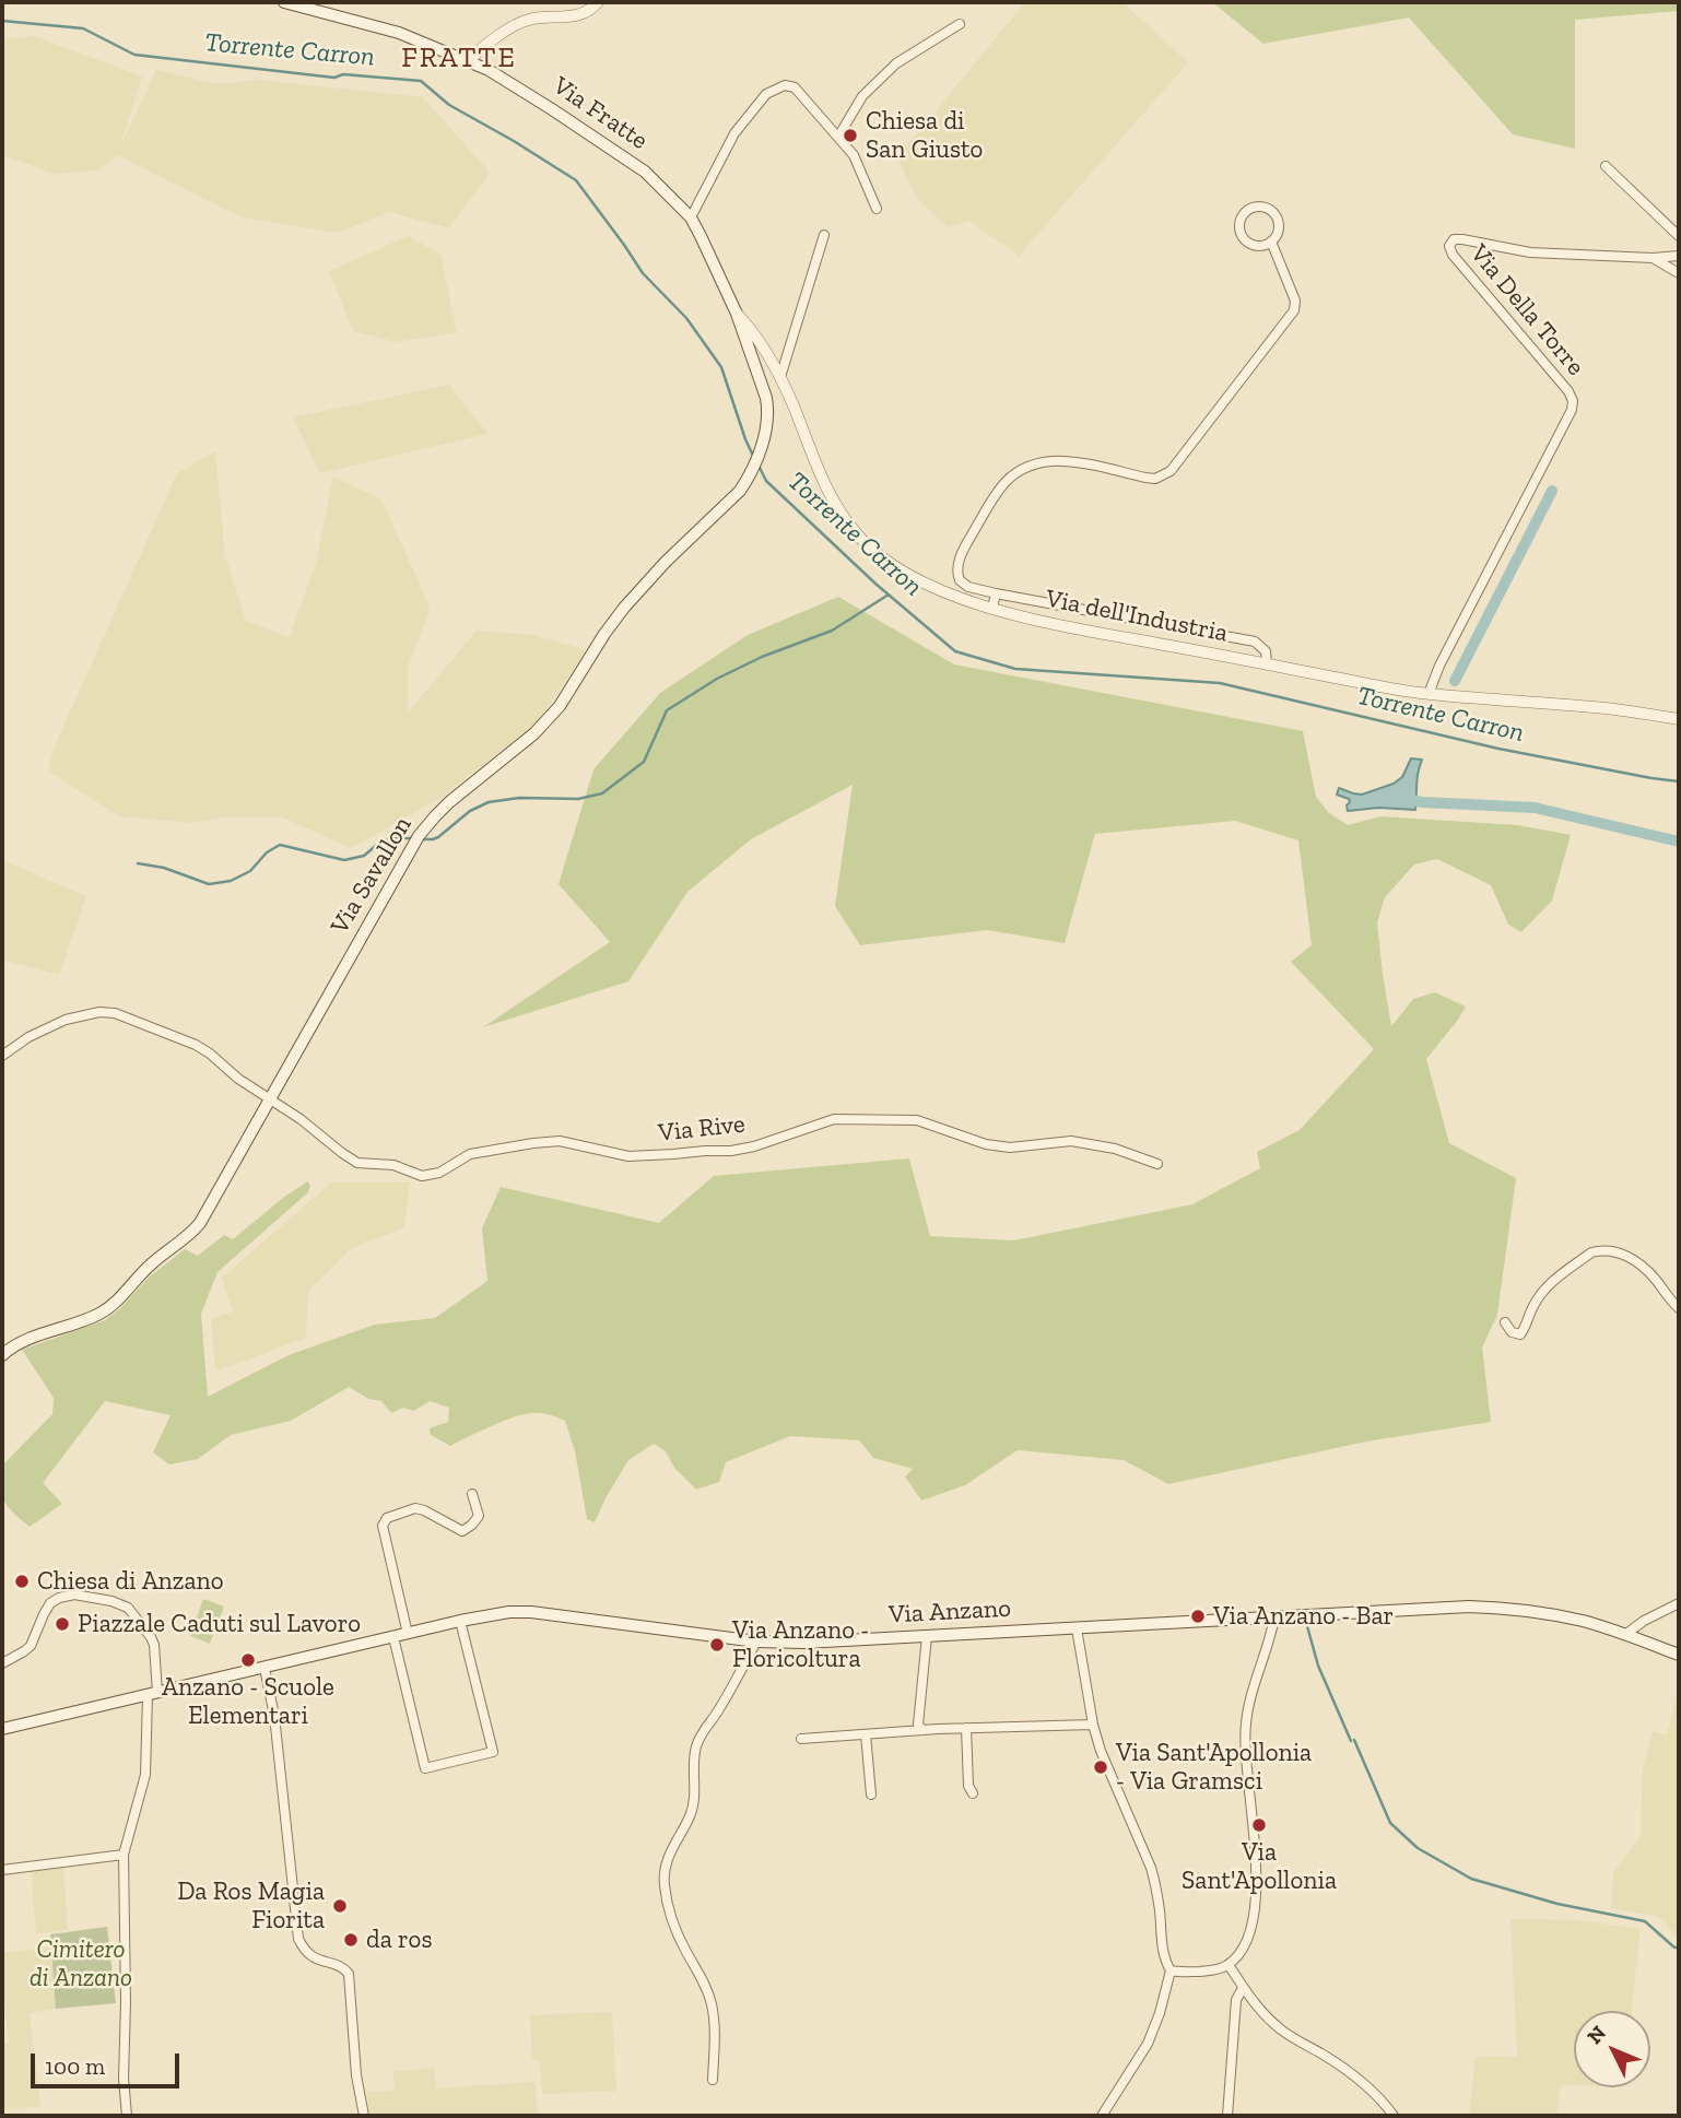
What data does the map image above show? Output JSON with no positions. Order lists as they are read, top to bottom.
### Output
{
  "streets": {
    "main road": ["Via Fratte", "Via Savallon", "Via Anzano"],
    "street": ["Via Della Torre", "Via dell'Industria", "Via Rive"]
  },
  "crossings": [
    ["Via Fratte", "Via dell'Industria"],
    ["Via Fratte", "Via Savallon"],
    ["Via Della Torre", "Via dell'Industria"],
    ["Via dell'Industria", "Via Savallon"],
    ["Via Savallon", "Via Rive"]
  ],
  "districts": ["FRATTE"],
  "water": ["Torrente Carron"],
  "parks": ["Cimitero di Anzano"],
  "places": [
    "Chiesa di San Giusto",
    "Chiesa di Anzano",
    "Via Anzano - Bar",
    "Piazzale Caduti sul Lavoro",
    "Via Anzano - Floricoltura",
    "Anzano - Scuole Elementari",
    "Via Sant'Apollonia - Via Gramsci",
    "Via Sant'Apollonia",
    "Da Ros Magia Fiorita",
    "da ros"
  ],
  "scale_bar": "100 m",
  "north": "top left"
}
